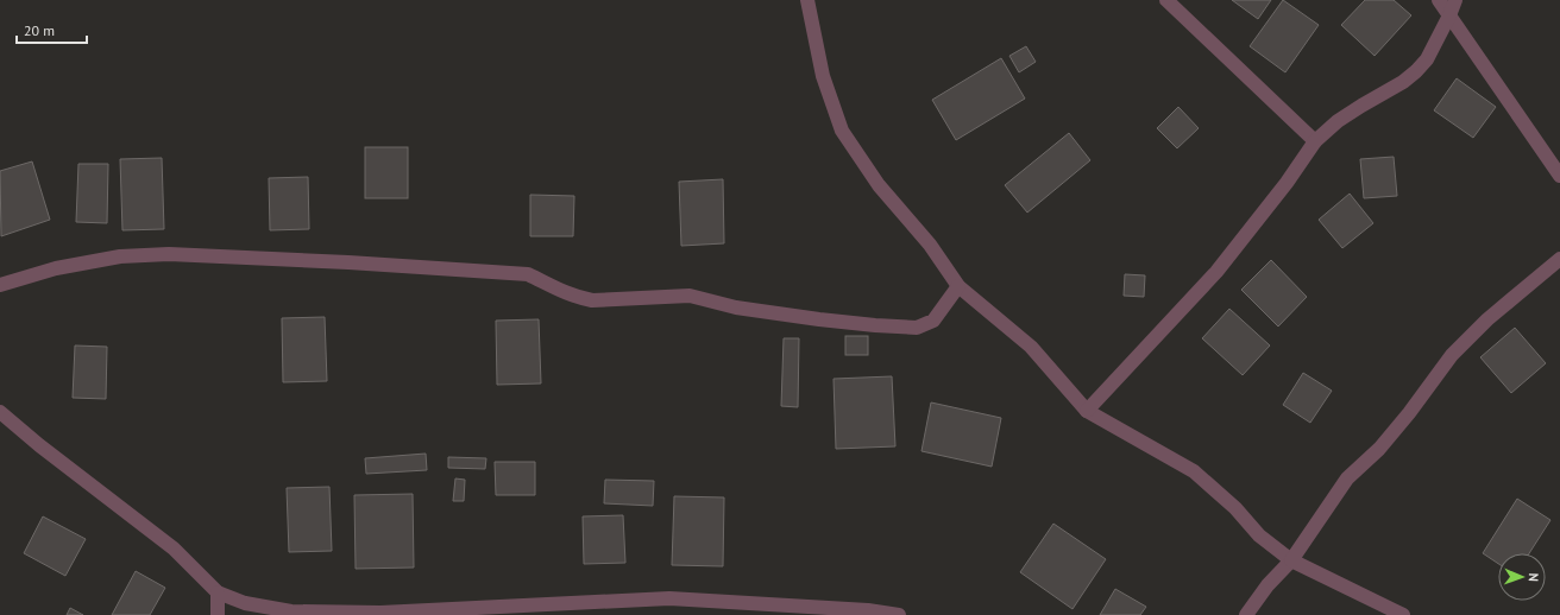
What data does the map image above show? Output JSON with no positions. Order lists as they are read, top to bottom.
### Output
{
  "scale_bar": "20 m",
  "north": "right"
}
